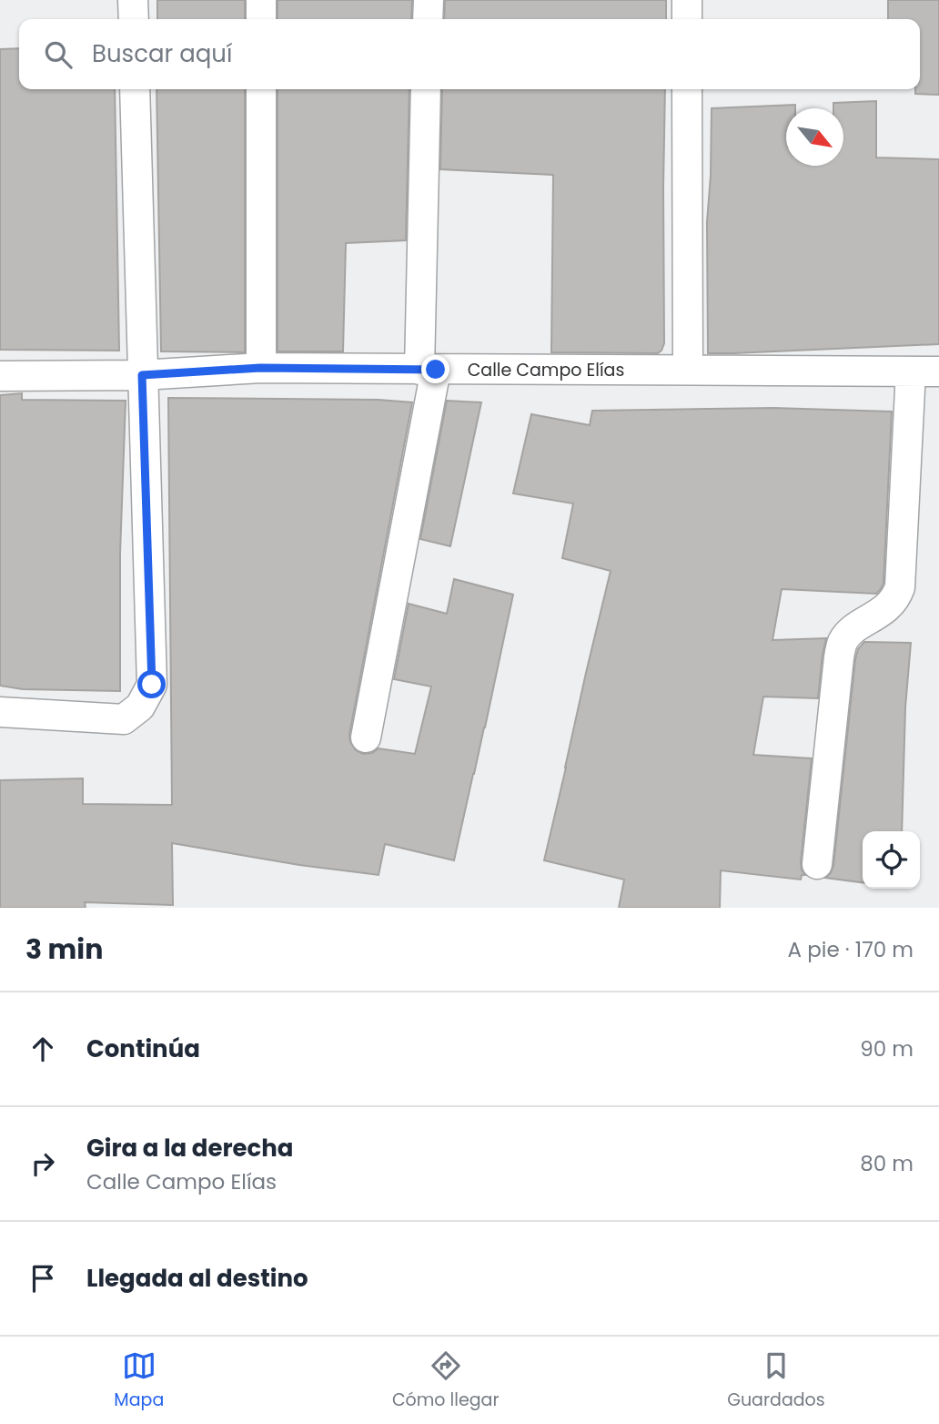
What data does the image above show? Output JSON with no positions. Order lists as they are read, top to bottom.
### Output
{
  "streets": {
    "street": ["Calle Campo Elías"]
  },
  "north": "bottom right",
  "page": {
    "search": "Buscar aquí",
    "heading": ["3 min", "A pie · 170 m"],
    "list": [
      ["Continúa", "90 m"],
      ["Gira a la derecha", "Calle Campo Elías", "80 m"],
      "Llegada al destino"
    ],
    "nav": ["Mapa", "Cómo llegar", "Guardados"]
  }
}
